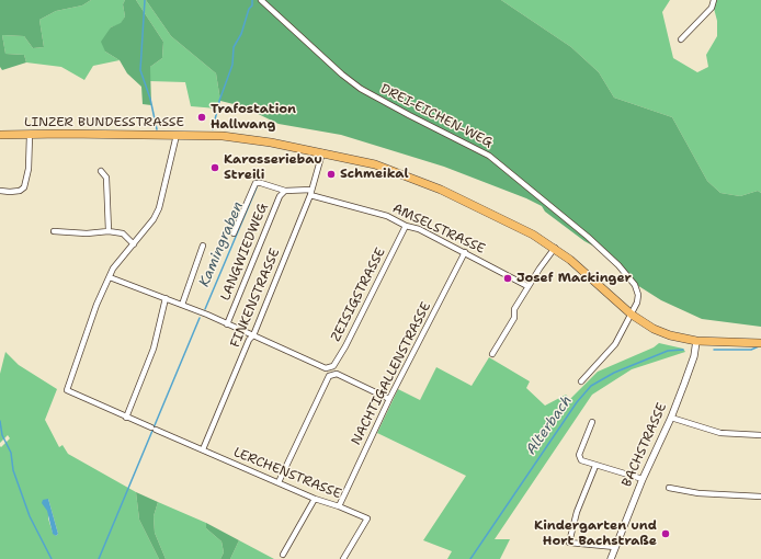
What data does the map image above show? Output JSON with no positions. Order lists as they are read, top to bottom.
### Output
{
  "streets": {
    "main road": ["LINZER BUNDESSTRASSE"],
    "street": [
      "DREI-EICHEN-WEG",
      "AMSELSTRASSE",
      "LANGWIEDWEG",
      "ZEISIGSTRASSE",
      "FINKENSTRASSE",
      "NACHTIGALLENSTRASSE",
      "BACHSTRASSE",
      "LERCHENSTRASSE"
    ]
  },
  "crossings": [
    ["DREI-EICHEN-WEG", "LINZER BUNDESSTRASSE"],
    ["LINZER BUNDESSTRASSE", "FINKENSTRASSE"],
    ["LINZER BUNDESSTRASSE", "BACHSTRASSE"],
    ["AMSELSTRASSE", "LANGWIEDWEG"],
    ["AMSELSTRASSE", "ZEISIGSTRASSE"],
    ["AMSELSTRASSE", "FINKENSTRASSE"],
    ["AMSELSTRASSE", "NACHTIGALLENSTRASSE"],
    ["LANGWIEDWEG", "FINKENSTRASSE"],
    ["ZEISIGSTRASSE", "FINKENSTRASSE"],
    ["FINKENSTRASSE", "LERCHENSTRASSE"],
    ["NACHTIGALLENSTRASSE", "LERCHENSTRASSE"]
  ],
  "water": ["Kamingraben", "Alterbach"],
  "places": [
    "Trafostation Hallwang",
    "Karosseriebau Streili",
    "Schmeikal",
    "Josef Mackinger",
    "Kindergarten und Hort Bachstraße"
  ]
}
